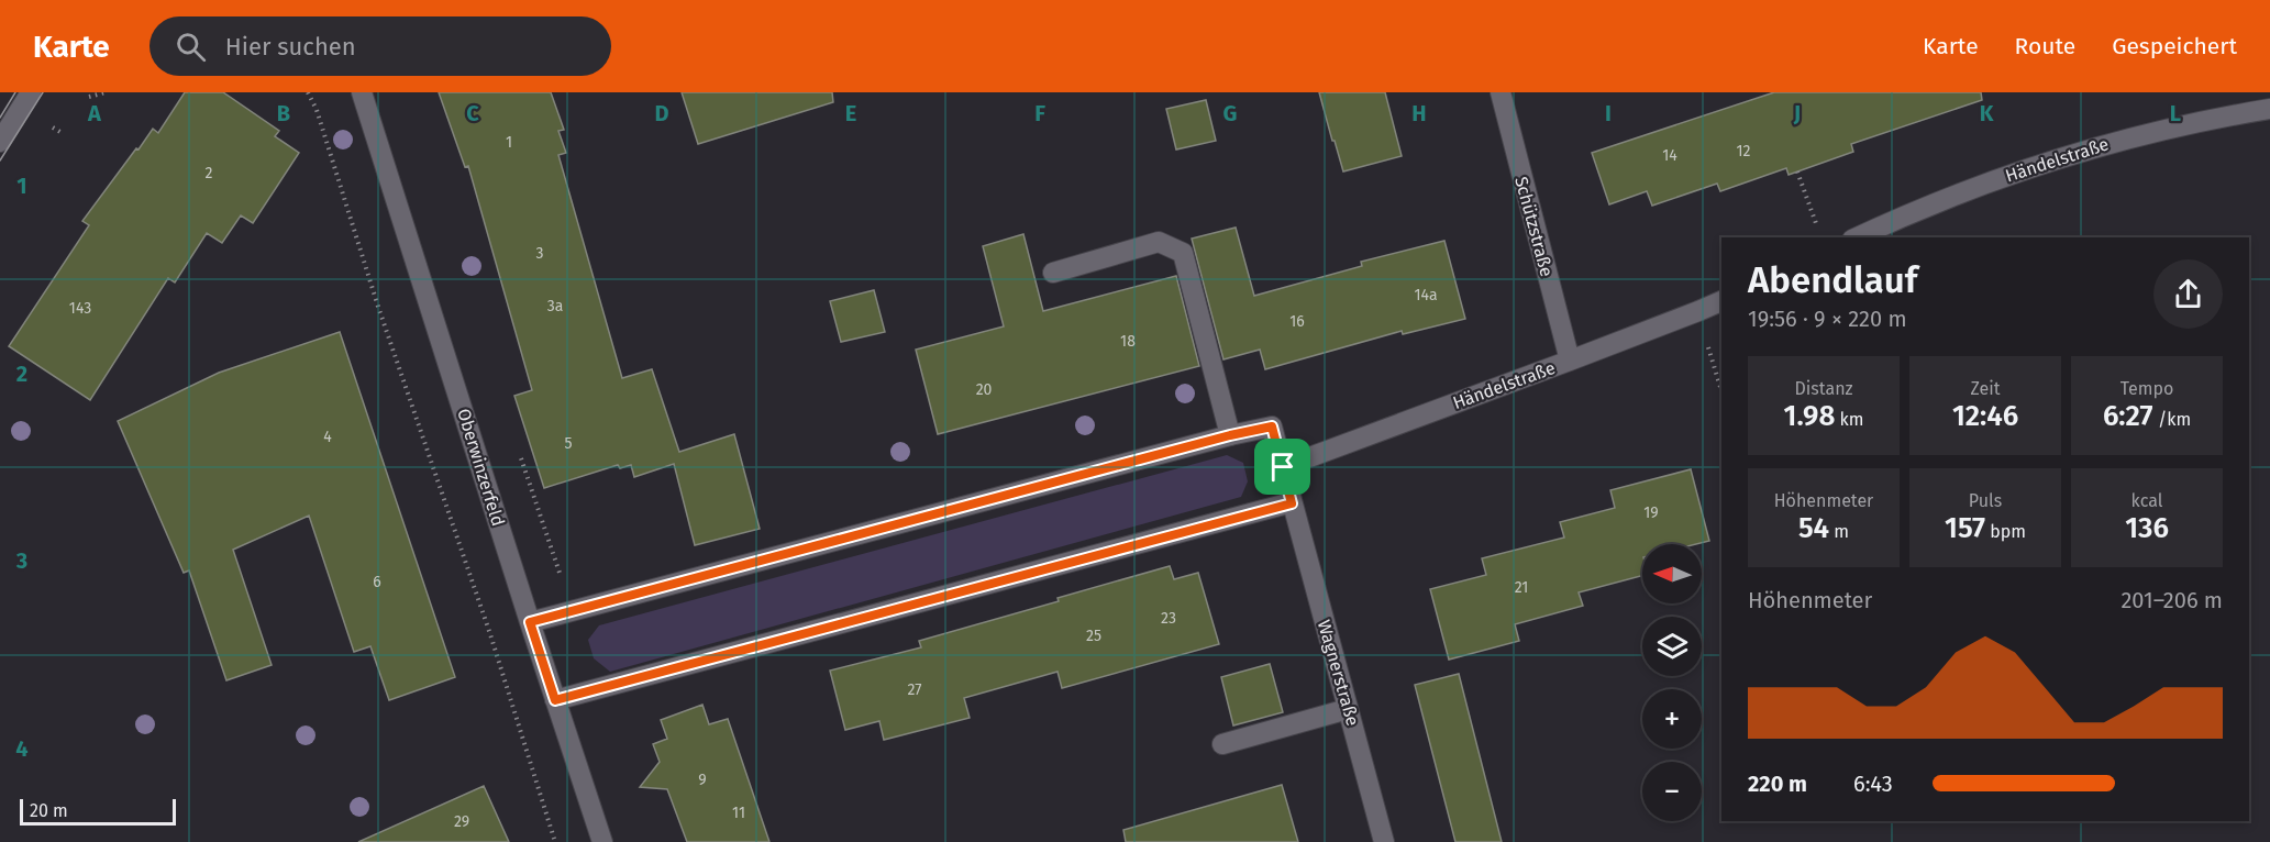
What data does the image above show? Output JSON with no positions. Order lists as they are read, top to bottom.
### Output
{
  "streets": {
    "street": [
      "Händelstraße",
      "Schützstraße",
      "Oberwinzerfeld",
      "Wagnerstraße"
    ]
  },
  "crossings": [
    ["Händelstraße", "Schützstraße"]
  ],
  "house_numbers": [
    "1",
    "12",
    "14",
    "2",
    "3",
    "14a",
    "3a",
    "143",
    "16",
    "18",
    "20",
    "4",
    "5",
    "19",
    "6",
    "21",
    "23",
    "25",
    "27",
    "9",
    "11",
    "29"
  ],
  "scale_bar": "20 m",
  "north": "left",
  "page": {
    "header": "Karte",
    "search": "Hier suchen",
    "nav": ["Karte", "Route", "Gespeichert"],
    "heading": ["Abendlauf", "19:56 · 9 × 220 m"],
    "stats": [
      ["Distanz", "1.98 km"],
      ["Zeit", "12:46"],
      ["Tempo", "6:27 /km"],
      ["Höhenmeter", "54 m"],
      ["Puls", "157 bpm"],
      ["kcal", "136"]
    ],
    "map_buttons": ["+", "−"],
    "chart": ["Höhenmeter", "201–206 m"],
    "list": [
      {
        "name": "220 m",
        "note": "6:43"
      }
    ],
    "scale": "20 m"
  },
  "grid": {
    "columns": [
      "A",
      "B",
      "C",
      "D",
      "E",
      "F",
      "G",
      "H",
      "I",
      "J",
      "K",
      "L"
    ],
    "rows": [
      "1",
      "2",
      "3",
      "4"
    ]
  }
}
